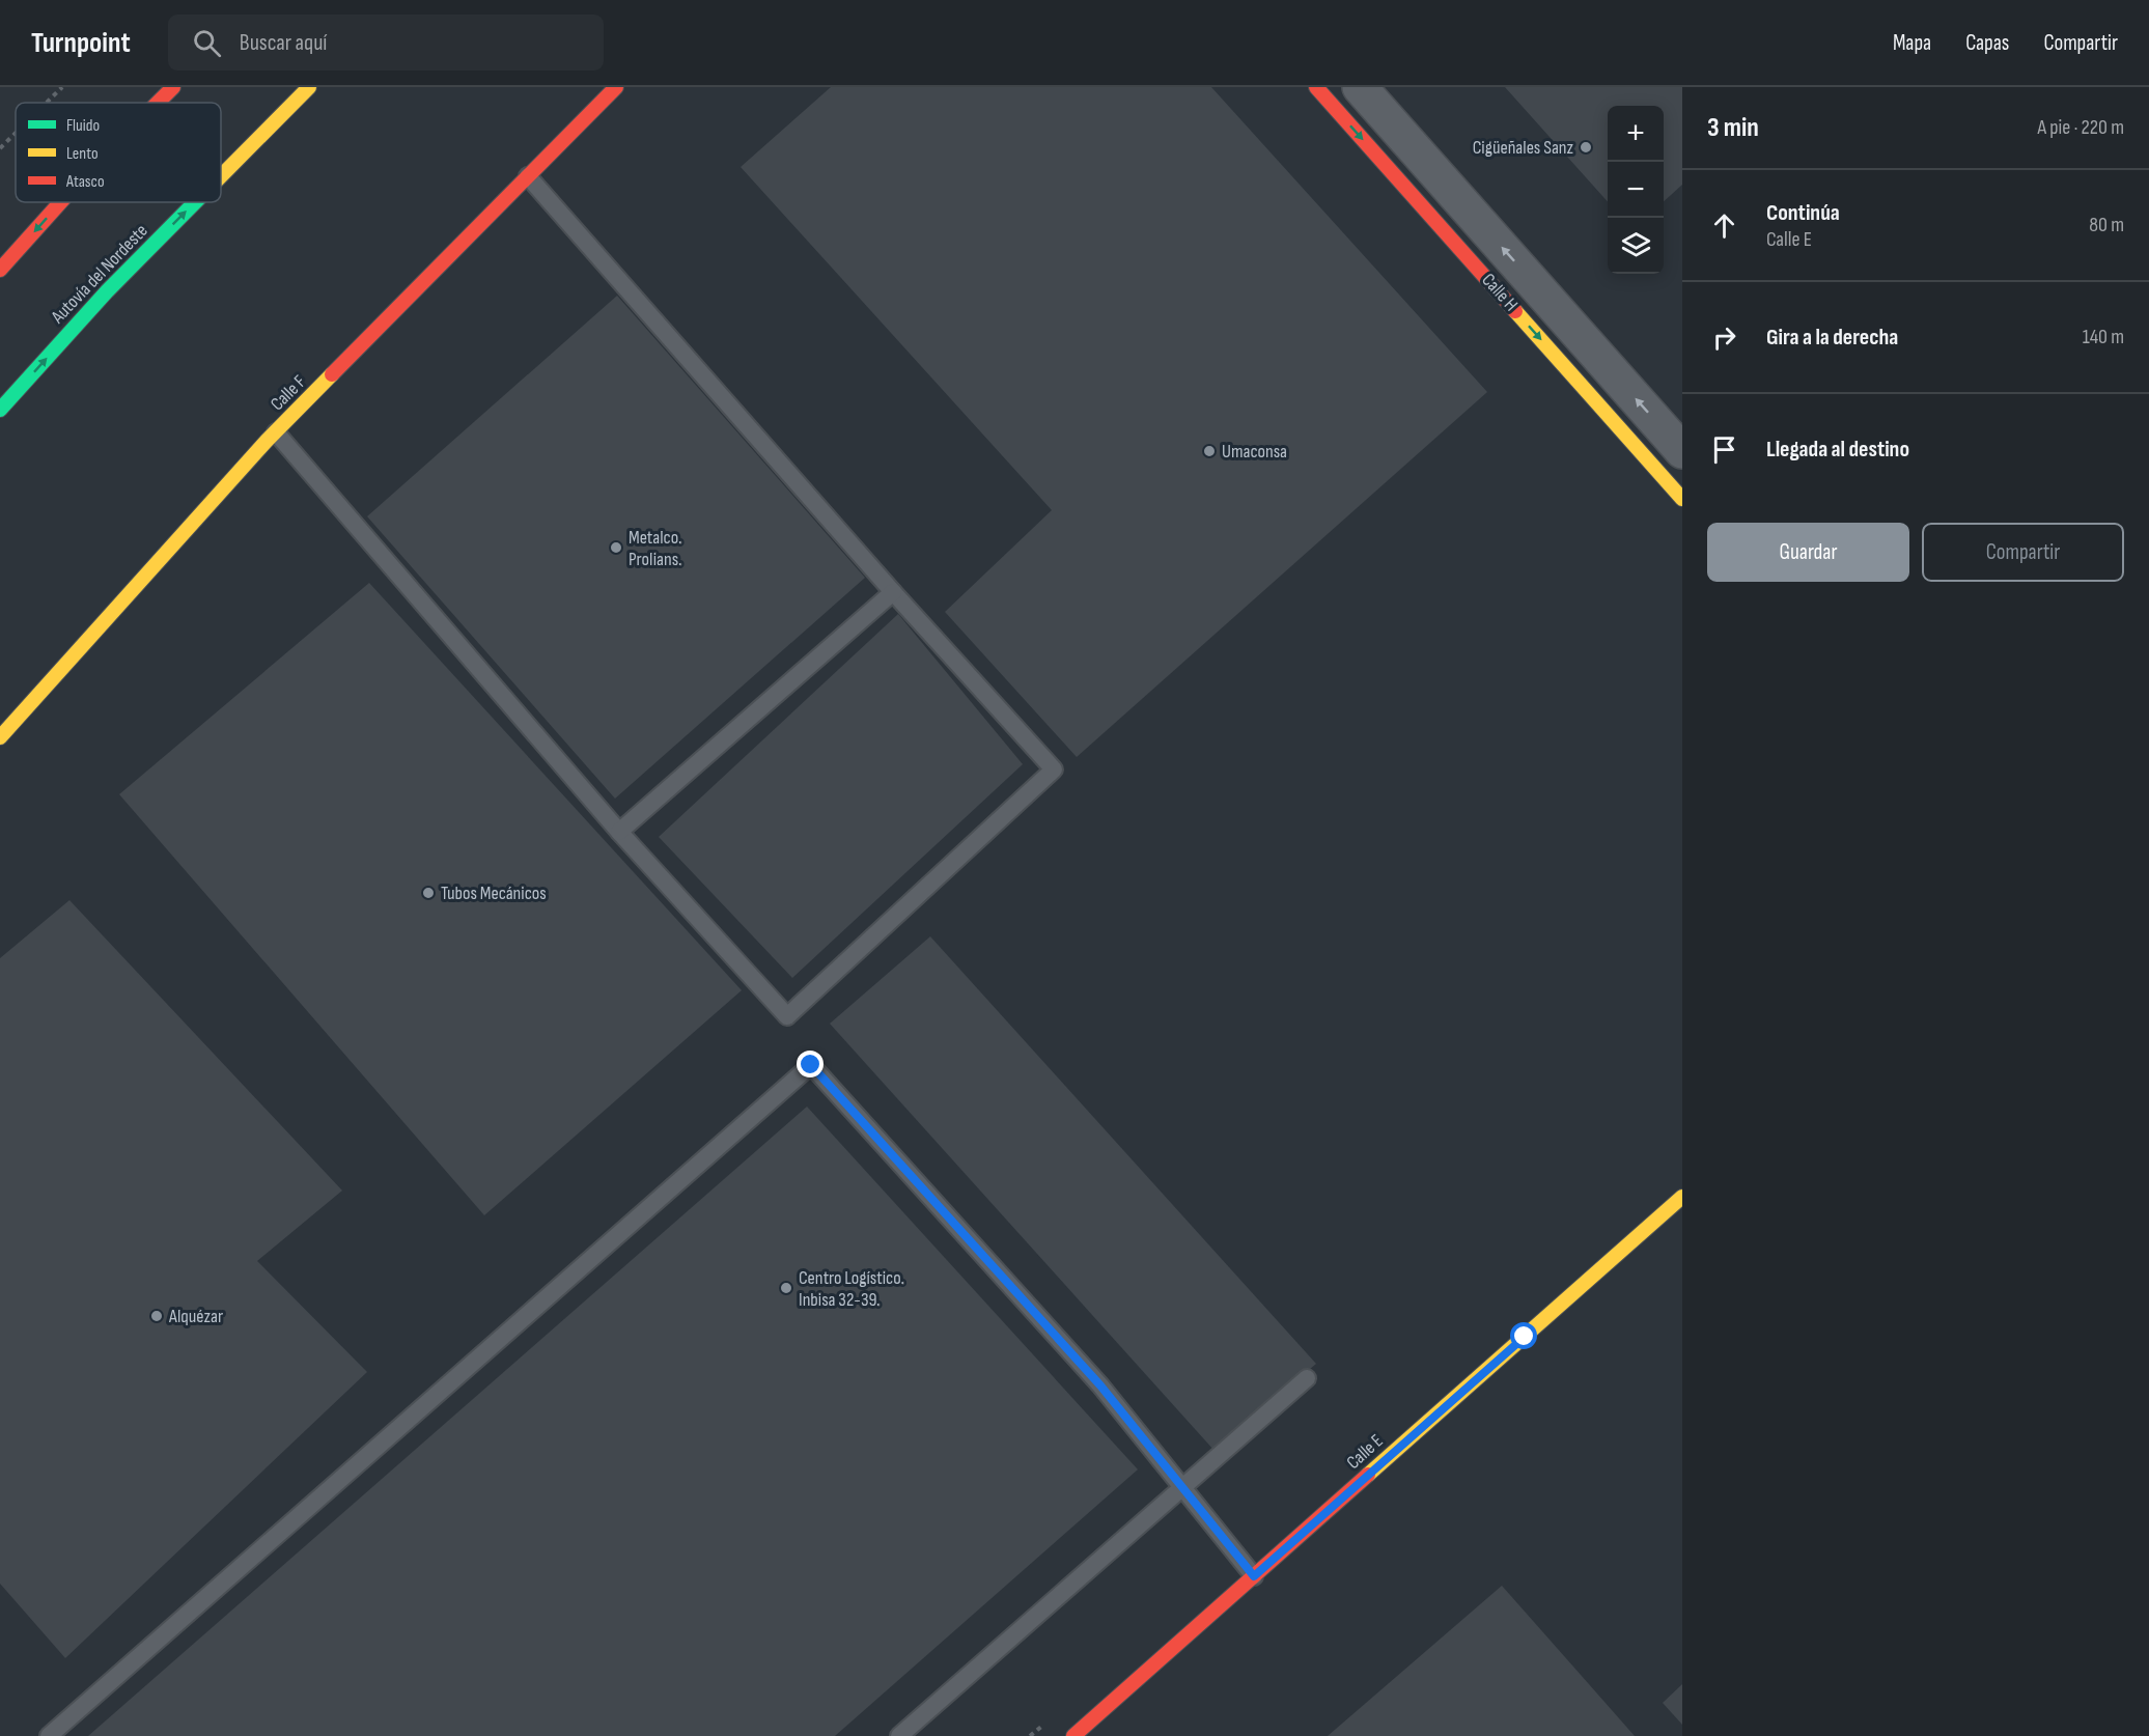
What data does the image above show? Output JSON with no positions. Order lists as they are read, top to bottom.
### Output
{
  "streets": {
    "main road": [
      "Autovía del Nordeste",
      "Calle H",
      "Calle F",
      "Calle E"
    ]
  },
  "one_way": ["Autovía del Nordeste"],
  "places": [
    "Cigüeñales Sanz",
    "Umaconsa",
    "Metalco. Prolians.",
    "Tubos Mecánicos",
    "Centro Logístico. Inbisa 32-39.",
    "Alquézar"
  ],
  "legend": ["Fluido", "Lento", "Atasco"],
  "page": {
    "header": "Turnpoint",
    "search": "Buscar aquí",
    "nav": ["Mapa", "Capas", "Compartir"],
    "heading": ["3 min", "A pie · 220 m"],
    "map_buttons": ["+", "−"],
    "list": [
      ["Continúa", "Calle E", "80 m"],
      ["Gira a la derecha", "140 m"],
      "Llegada al destino"
    ],
    "buttons": ["Guardar", "Compartir"]
  }
}
